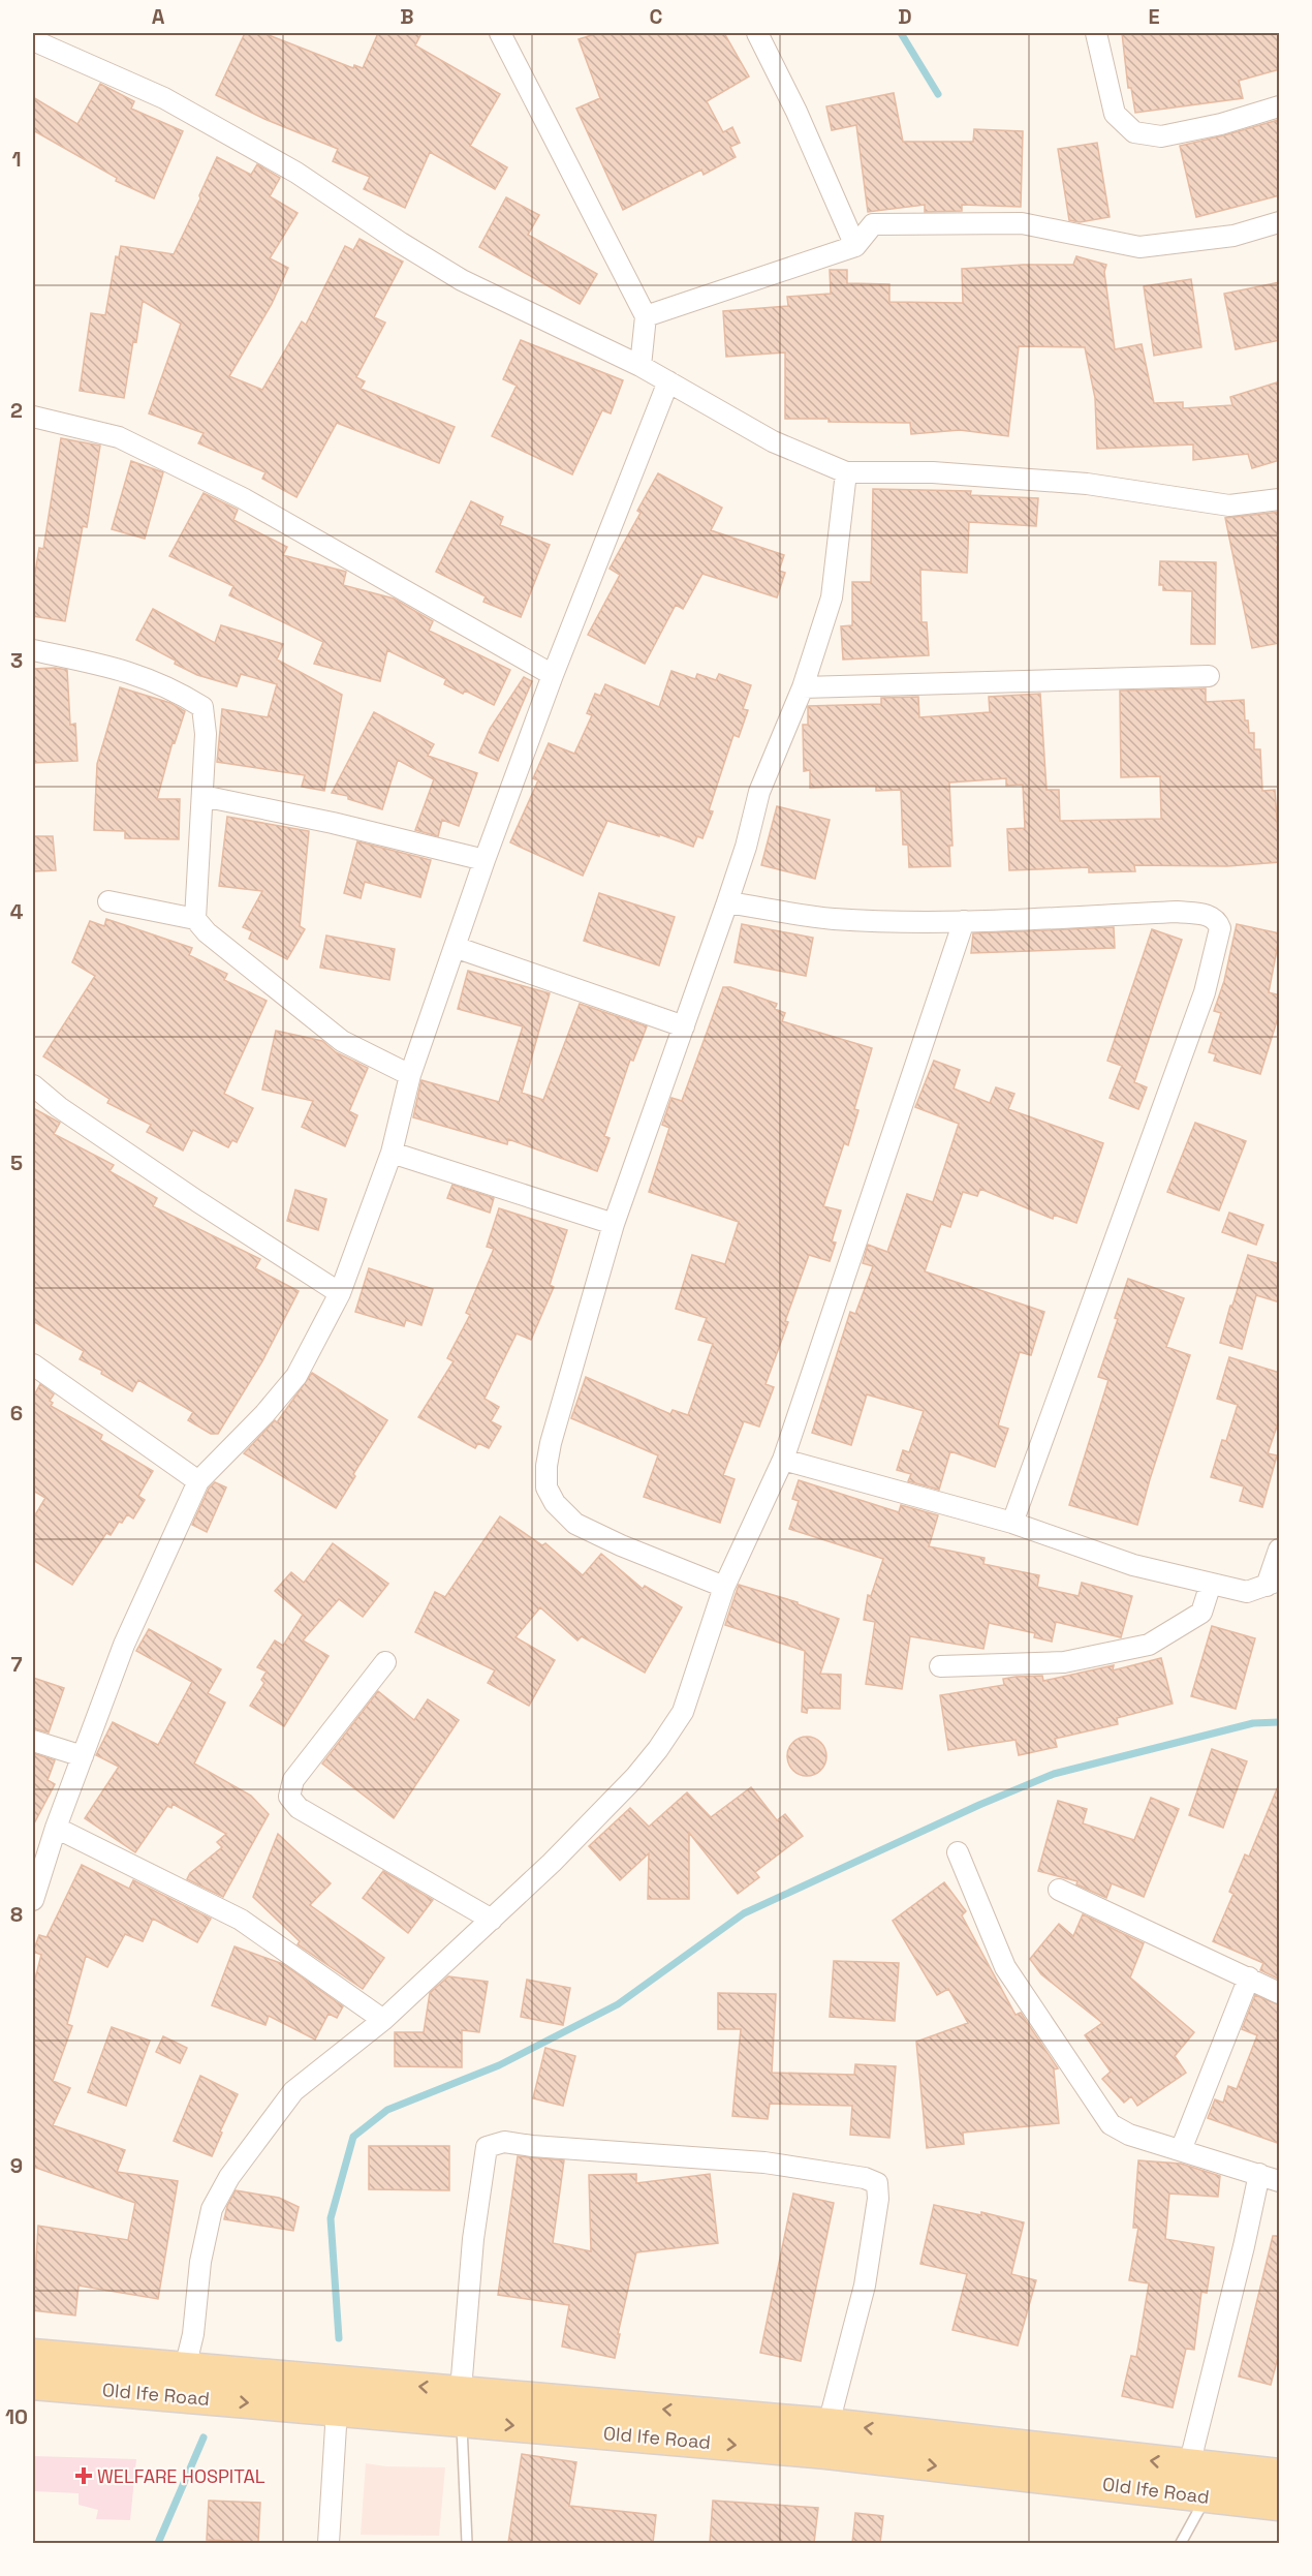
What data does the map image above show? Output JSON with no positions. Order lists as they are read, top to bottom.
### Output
{
  "streets": {
    "main road": ["Old Ife Road"]
  },
  "places": {
    "health": ["WELFARE HOSPITAL"]
  },
  "grid": {
    "columns": [
      "A",
      "B",
      "C",
      "D",
      "E"
    ],
    "rows": [
      "1",
      "2",
      "3",
      "4",
      "5",
      "6",
      "7",
      "8",
      "9",
      "10"
    ]
  }
}
